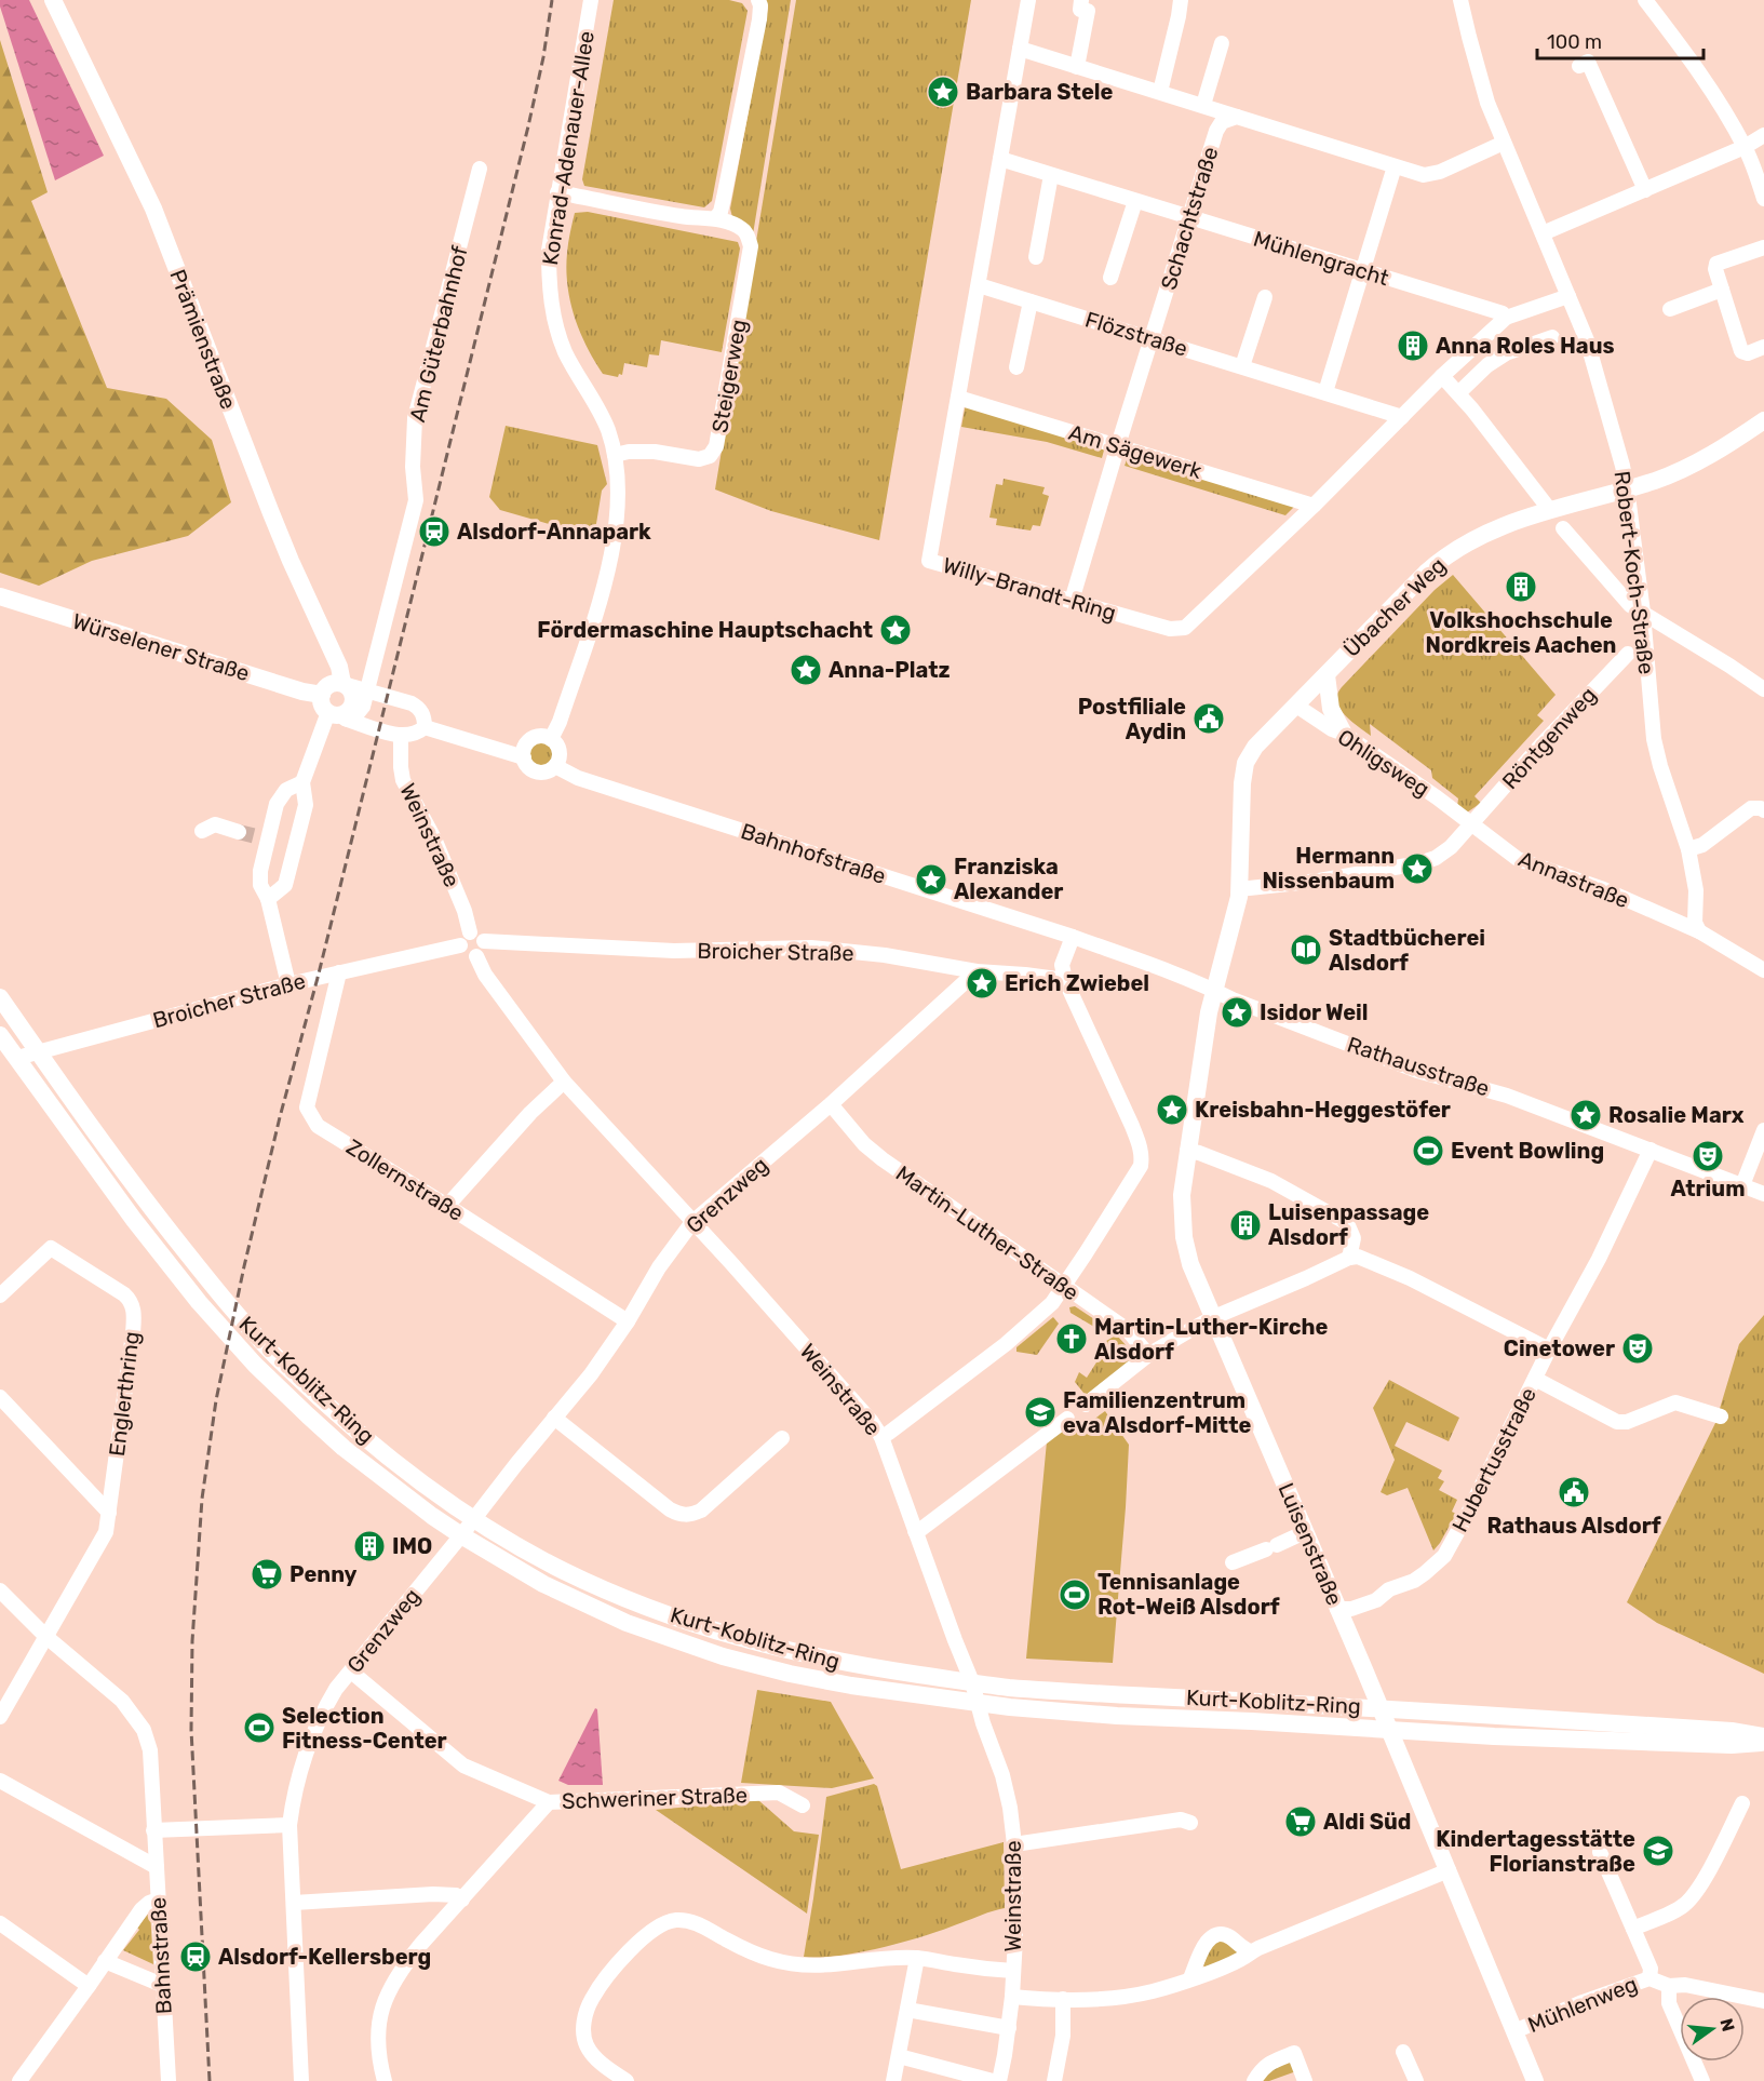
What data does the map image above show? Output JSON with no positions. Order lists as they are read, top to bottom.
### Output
{
  "streets": {
    "main road": [
      "Prämienstraße",
      "Übacher Weg",
      "Würselener Straße",
      "Kurt-Koblitz-Ring",
      "Luisenstraße"
    ],
    "street": [
      "Konrad-Adenauer-Allee",
      "Schachtstraße",
      "Mühlengracht",
      "Am Güterbahnhof",
      "Flözstraße",
      "Steigerweg",
      "Am Sägewerk",
      "Robert-Koch-Straße",
      "Willy-Brandt-Ring",
      "Röntgenweg",
      "Ohligsweg",
      "Weinstraße",
      "Bahnhofstraße",
      "Annastraße",
      "Broicher Straße",
      "Rathausstraße",
      "Zollernstraße",
      "Grenzweg",
      "Martin-Luther-Straße",
      "Englerthring",
      "Hubertusstraße",
      "Schweriner Straße",
      "Bahnstraße",
      "Mühlenweg"
    ]
  },
  "crossings": [
    ["Konrad-Adenauer-Allee", "Steigerweg"],
    ["Konrad-Adenauer-Allee", "Bahnhofstraße"],
    ["Schachtstraße", "Mühlengracht"],
    ["Schachtstraße", "Flözstraße"],
    ["Schachtstraße", "Am Sägewerk"],
    ["Schachtstraße", "Willy-Brandt-Ring"],
    ["Mühlengracht", "Willy-Brandt-Ring"],
    ["Am Güterbahnhof", "Prämienstraße"],
    ["Am Güterbahnhof", "Würselener Straße"],
    ["Flözstraße", "Willy-Brandt-Ring"],
    ["Prämienstraße", "Würselener Straße"],
    ["Am Sägewerk", "Willy-Brandt-Ring"],
    ["Robert-Koch-Straße", "Willy-Brandt-Ring"],
    ["Robert-Koch-Straße", "Übacher Weg"],
    ["Robert-Koch-Straße", "Annastraße"],
    ["Übacher Weg", "Ohligsweg"],
    ["Übacher Weg", "Rathausstraße"],
    ["Übacher Weg", "Luisenstraße"],
    ["Röntgenweg", "Ohligsweg"],
    ["Röntgenweg", "Annastraße"],
    ["Ohligsweg", "Annastraße"],
    ["Weinstraße", "Broicher Straße"],
    ["Weinstraße", "Grenzweg"],
    ["Weinstraße", "Kurt-Koblitz-Ring"],
    ["Bahnhofstraße", "Rathausstraße"],
    ["Broicher Straße", "Zollernstraße"],
    ["Broicher Straße", "Grenzweg"],
    ["Broicher Straße", "Kurt-Koblitz-Ring"],
    ["Rathausstraße", "Hubertusstraße"],
    ["Rathausstraße", "Luisenstraße"],
    ["Zollernstraße", "Grenzweg"],
    ["Grenzweg", "Martin-Luther-Straße"],
    ["Grenzweg", "Kurt-Koblitz-Ring"],
    ["Grenzweg", "Schweriner Straße"],
    ["Kurt-Koblitz-Ring", "Luisenstraße"],
    ["Englerthring", "Bahnstraße"],
    ["Hubertusstraße", "Luisenstraße"],
    ["Luisenstraße", "Mühlenweg"]
  ],
  "places": {
    "place": [
      "Barbara Stele",
      "Fördermaschine Hauptschacht",
      "Anna-Platz",
      "Hermann Nissenbaum",
      "Franziska Alexander",
      "Erich Zwiebel",
      "Isidor Weil",
      "Kreisbahn-Heggestöfer",
      "Rosalie Marx"
    ],
    "building": [
      "Anna Roles Haus",
      "Volkshochschule Nordkreis Aachen",
      "Luisenpassage Alsdorf",
      "IMO"
    ],
    "station": ["Alsdorf-Annapark", "Alsdorf-Kellersberg"],
    "public building": ["Postfiliale Aydin", "Rathaus Alsdorf"],
    "library": ["Stadtbücherei Alsdorf"],
    "sports": ["Event Bowling", "Tennisanlage Rot-Weiß Alsdorf", "Selection Fitness-Center"],
    "theatre": ["Atrium", "Cinetower"],
    "church": ["Martin-Luther-Kirche Alsdorf"],
    "school or university": ["Familienzentrum eva Alsdorf-Mitte", "Kindertagesstätte Florianstraße"],
    "supermarket": ["Penny", "Aldi Süd"]
  },
  "scale_bar": "100 m",
  "north": "right"
}
